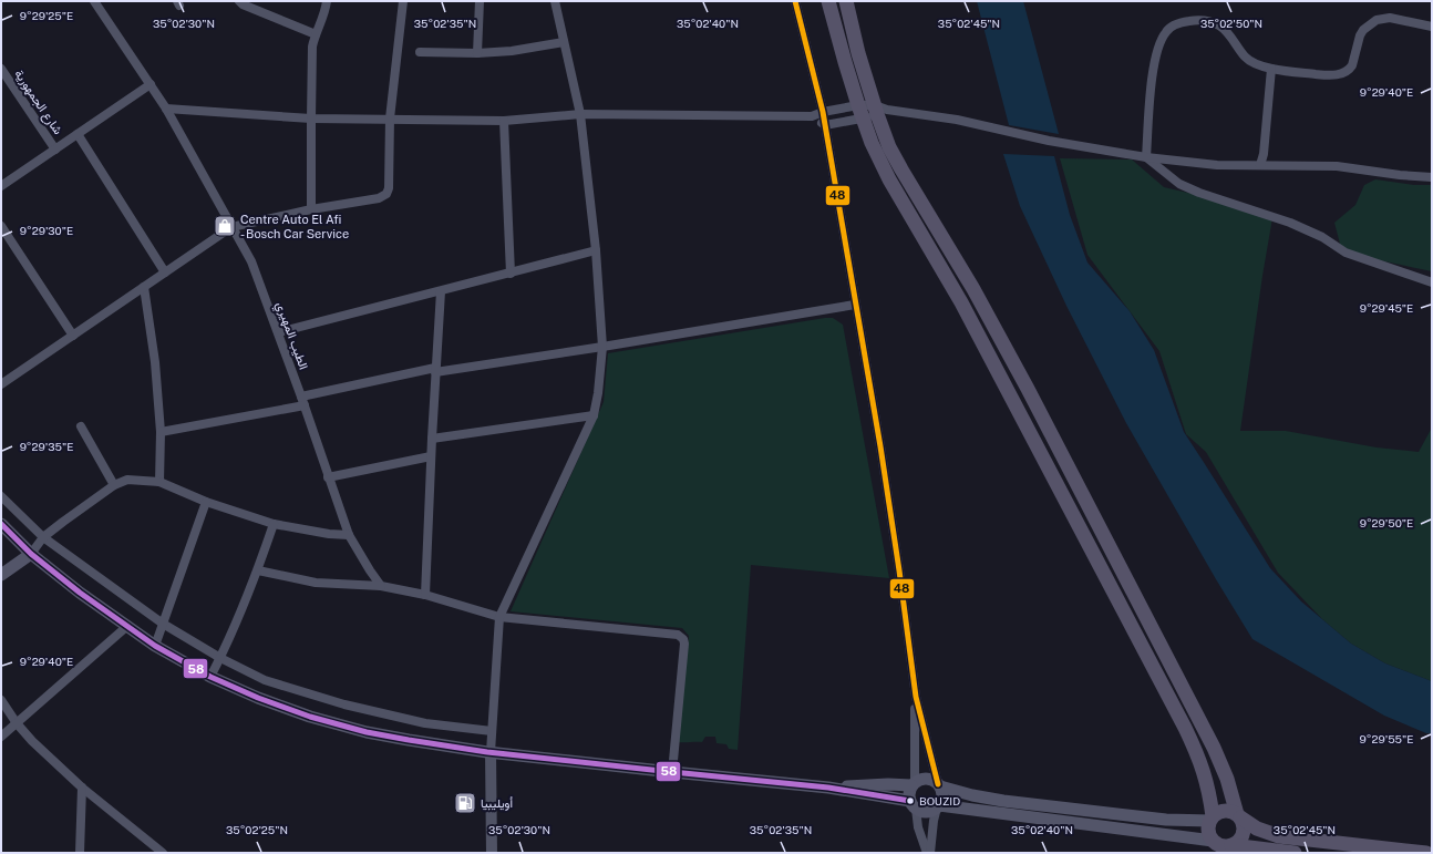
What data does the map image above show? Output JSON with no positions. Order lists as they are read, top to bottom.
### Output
{
  "streets": {
    "street": ["شارع الجمهورية", "الطيب المهيري"]
  },
  "places": {
    "shop": ["Centre Auto El Afi - Bosch Car Service"],
    "other": ["BOUZID"],
    "fuel station": ["أويليبيا"]
  },
  "lines": ["transit line 48", "transit line 58"],
  "coordinates": [
    "9°29'25\"E",
    "35°02'30\"N",
    "35°02'35\"N",
    "35°02'40\"N",
    "35°02'45\"N",
    "35°02'50\"N",
    "9°29'40\"E",
    "9°29'30\"E",
    "9°29'45\"E",
    "9°29'35\"E",
    "9°29'50\"E",
    "9°29'55\"E",
    "35°02'25\"N"
  ]
}
